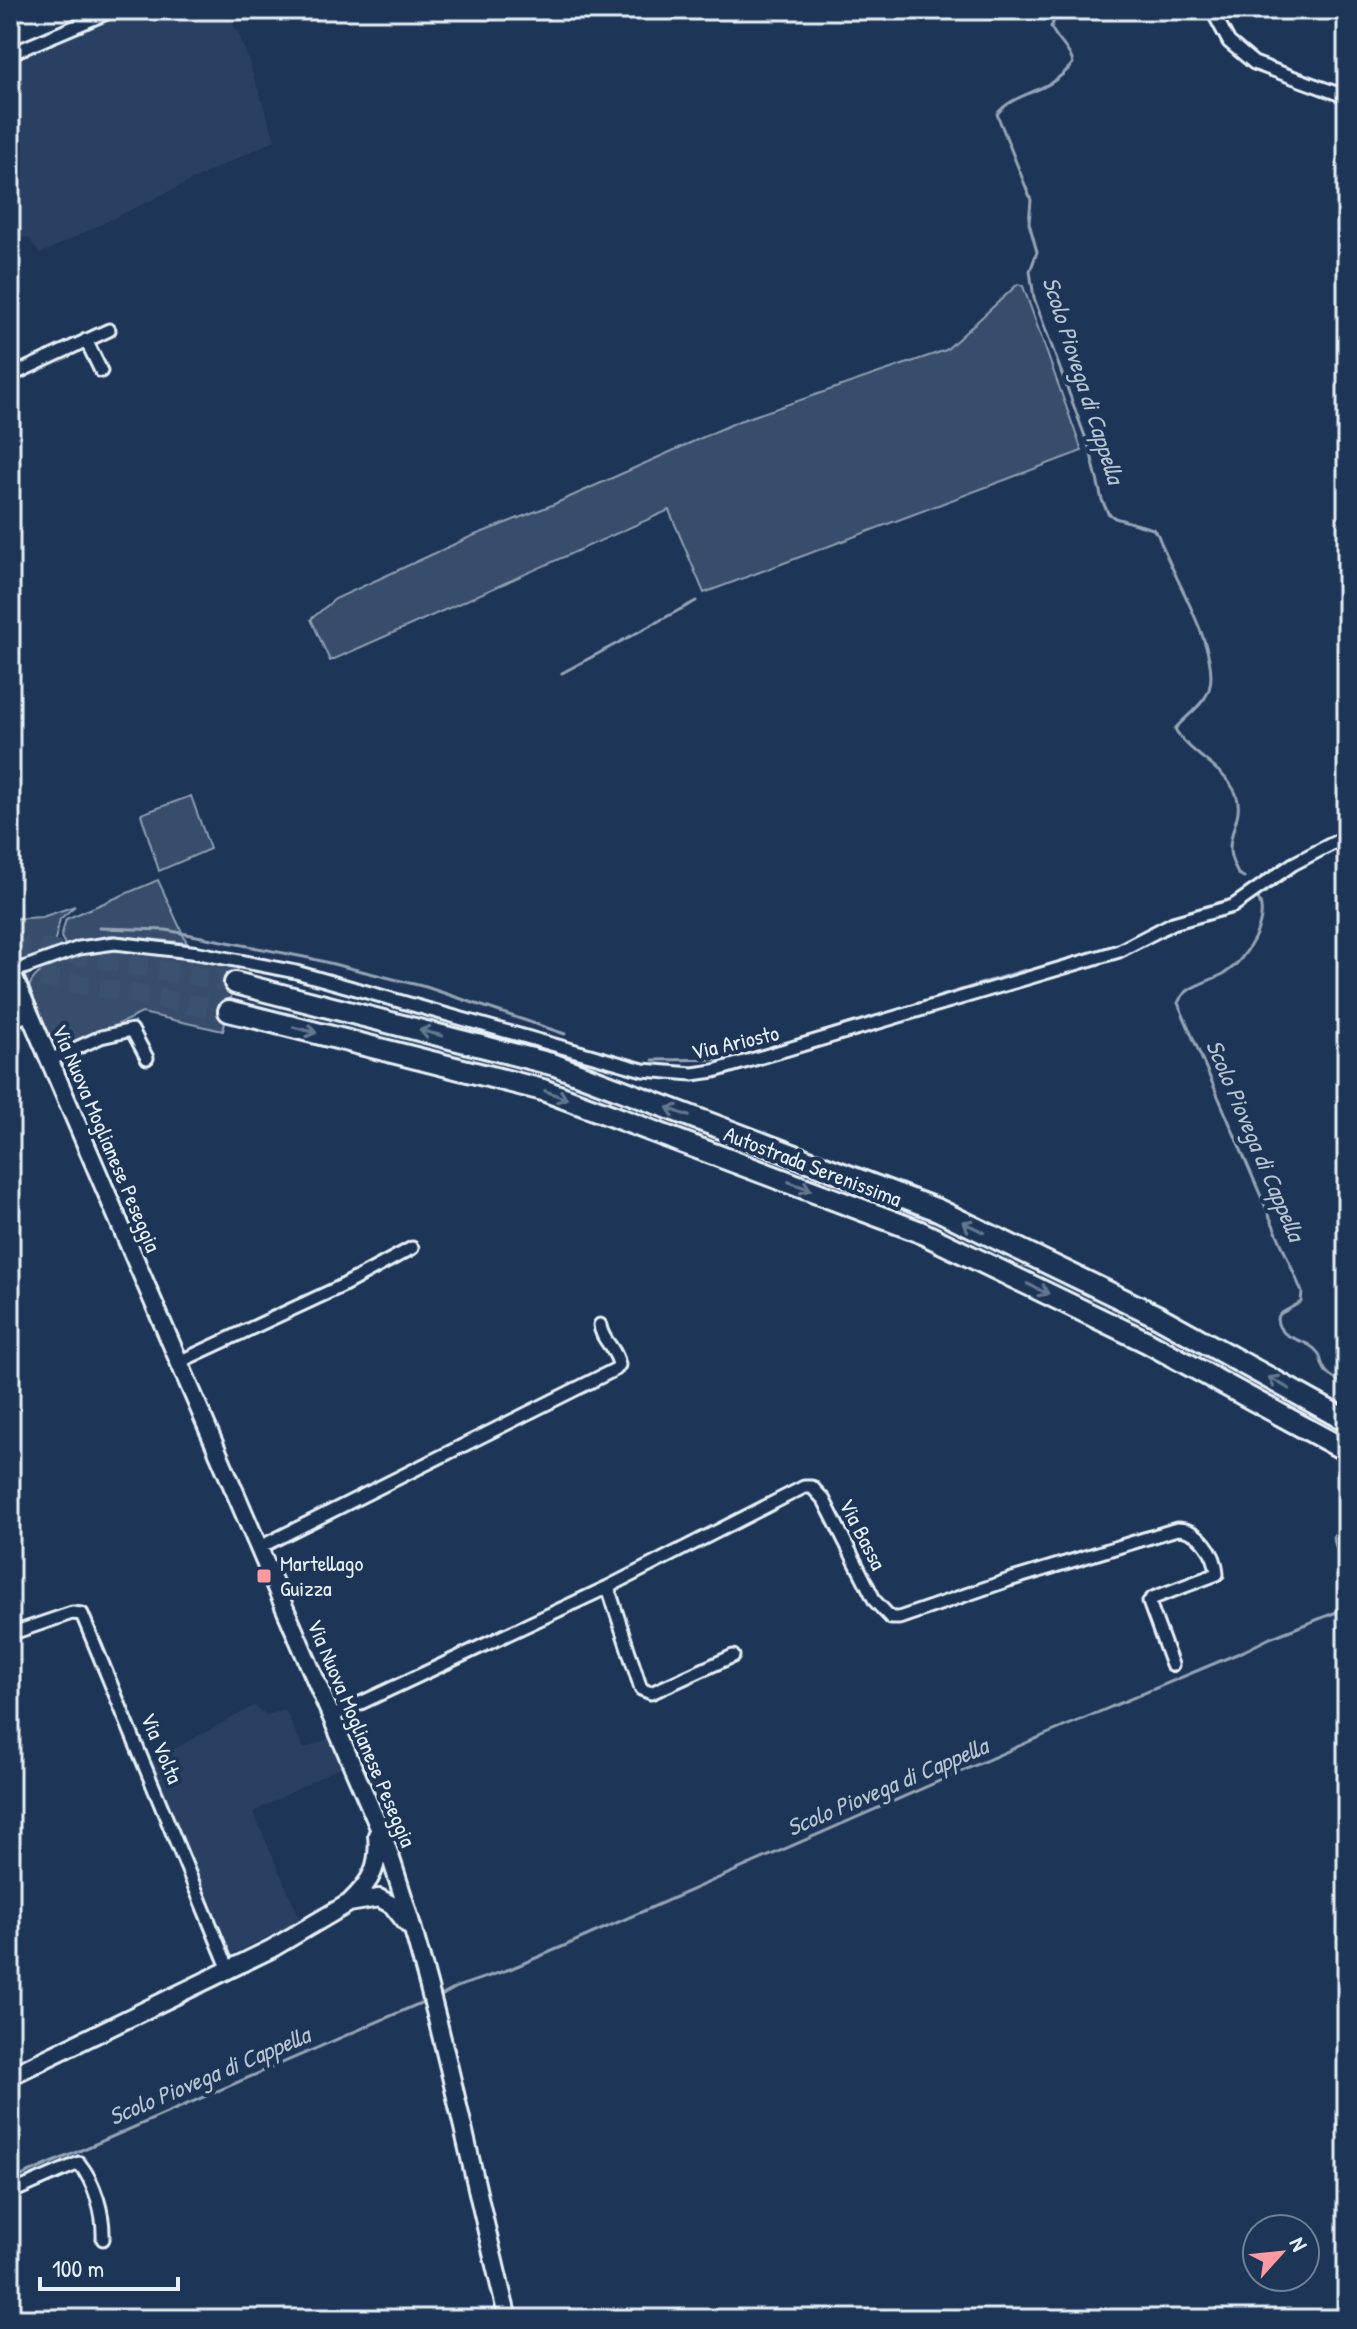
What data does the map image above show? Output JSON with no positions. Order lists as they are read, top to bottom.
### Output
{
  "streets": {
    "highway": ["Autostrada Serenissima"],
    "main road": ["Via Nuova Moglianese Peseggia"],
    "street": ["Via Ariosto", "Via Bassa", "Via Volta"]
  },
  "crossings": [
    ["Via Ariosto", "Via Nuova Moglianese Peseggia"],
    ["Via Nuova Moglianese Peseggia", "Via Bassa"]
  ],
  "water": ["Scolo Piovega di Cappella"],
  "places": {
    "transit": ["Martellago Guizza"]
  },
  "scale_bar": "100 m",
  "north": "top right"
}
